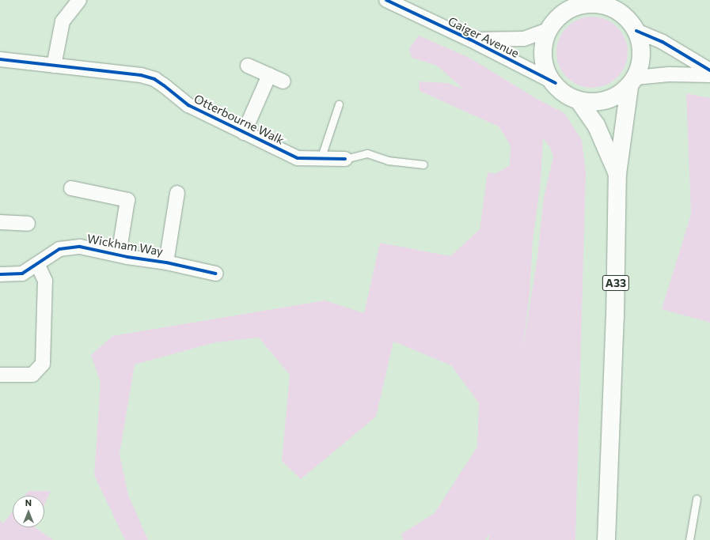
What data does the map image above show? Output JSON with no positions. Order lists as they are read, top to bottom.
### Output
{
  "streets": {
    "highway": ["A33"],
    "street": ["Gaiger Avenue", "Otterbourne Walk", "Wickham Way"]
  },
  "crossings": [
    ["Gaiger Avenue", "A33"]
  ],
  "north": "top"
}
